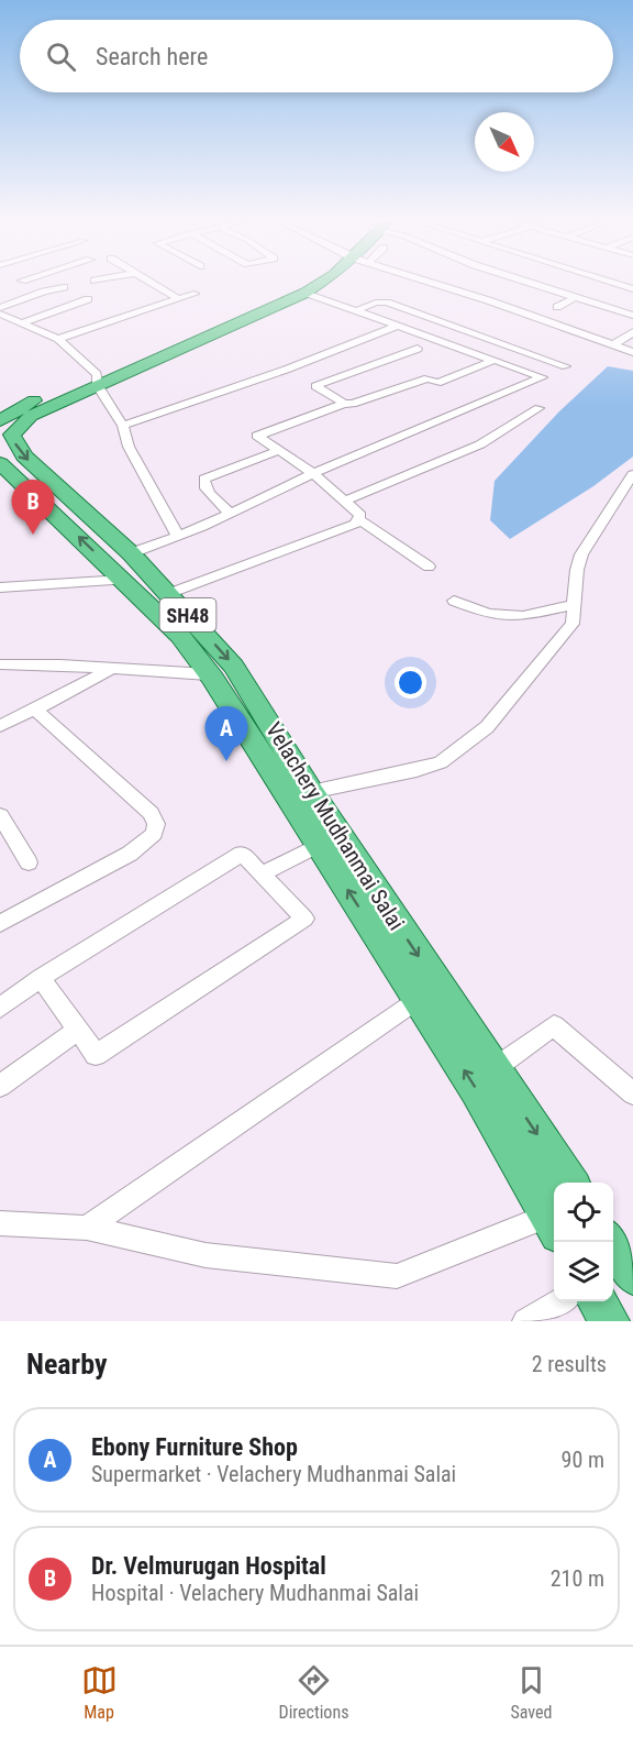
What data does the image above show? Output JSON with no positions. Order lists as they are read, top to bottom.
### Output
{
  "streets": {
    "main road": ["SH48", "Velachery Mudhanmai Salai"]
  },
  "north": "bottom right",
  "page": {
    "search": "Search here",
    "pins": ["B", "A"],
    "heading": ["Nearby", "2 results"],
    "list": [
      {
        "mark": "A",
        "name": "Ebony Furniture Shop",
        "note": "Supermarket · Velachery Mudhanmai Salai",
        "value": "90 m"
      },
      {
        "mark": "B",
        "name": "Dr. Velmurugan Hospital",
        "note": "Hospital · Velachery Mudhanmai Salai",
        "value": "210 m"
      }
    ],
    "nav": ["Map", "Directions", "Saved"]
  }
}
